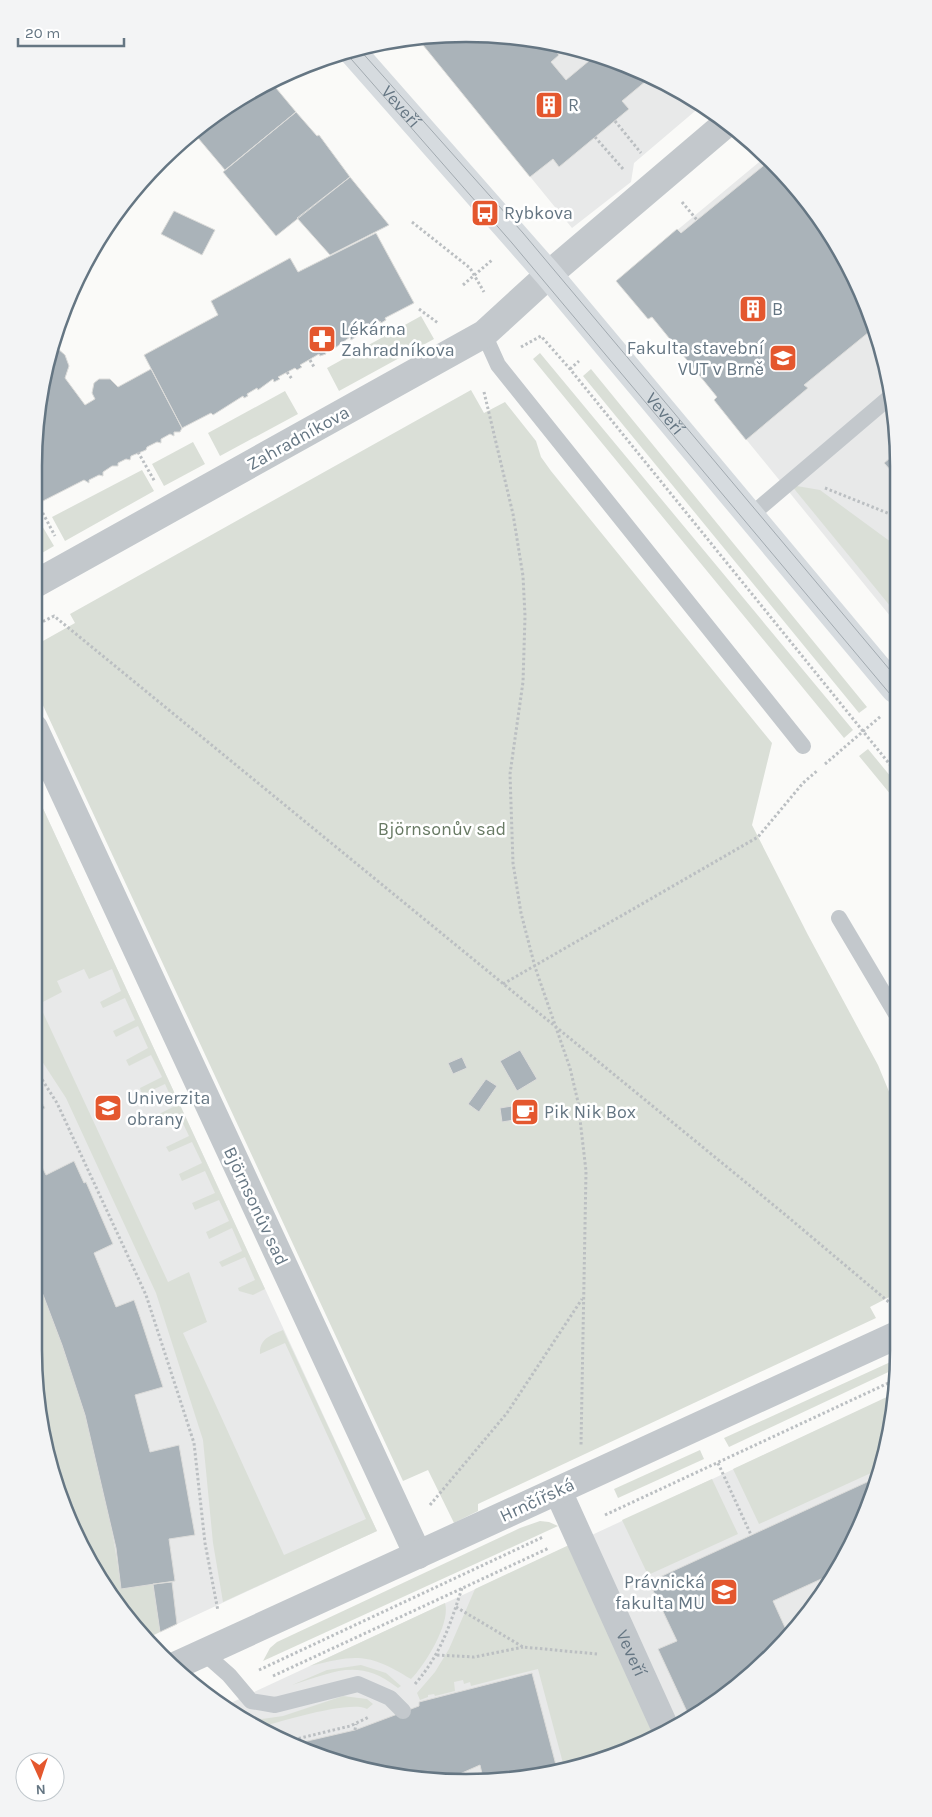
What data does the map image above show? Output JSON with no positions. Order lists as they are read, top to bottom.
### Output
{
  "streets": {
    "main road": ["Veveří"],
    "street": ["Zahradníkova", "Björnsonův sad", "Hrnčířská"]
  },
  "crossings": [
    ["Veveří", "Zahradníkova"],
    ["Veveří", "Hrnčířská"],
    ["Björnsonův sad", "Hrnčířská"]
  ],
  "parks": ["Björnsonův sad"],
  "places": {
    "building": ["R", "B"],
    "bus stop": ["Rybkova"],
    "pharmacy": ["Lékárna Zahradníkova"],
    "school or university": ["Fakulta stavební VUT v Brně", "Univerzita obrany", "Právnická fakulta MU"],
    "cafe": ["Pik Nik Box"]
  },
  "scale_bar": "20 m",
  "north": "bottom"
}
